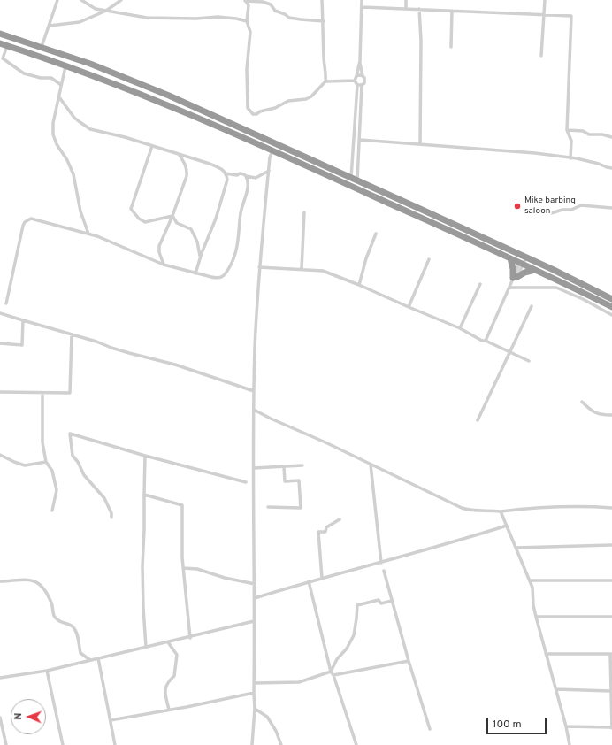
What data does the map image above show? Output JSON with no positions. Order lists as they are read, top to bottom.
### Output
{
  "places": ["Mike barbing saloon"],
  "scale_bar": "100 m",
  "north": "left"
}
